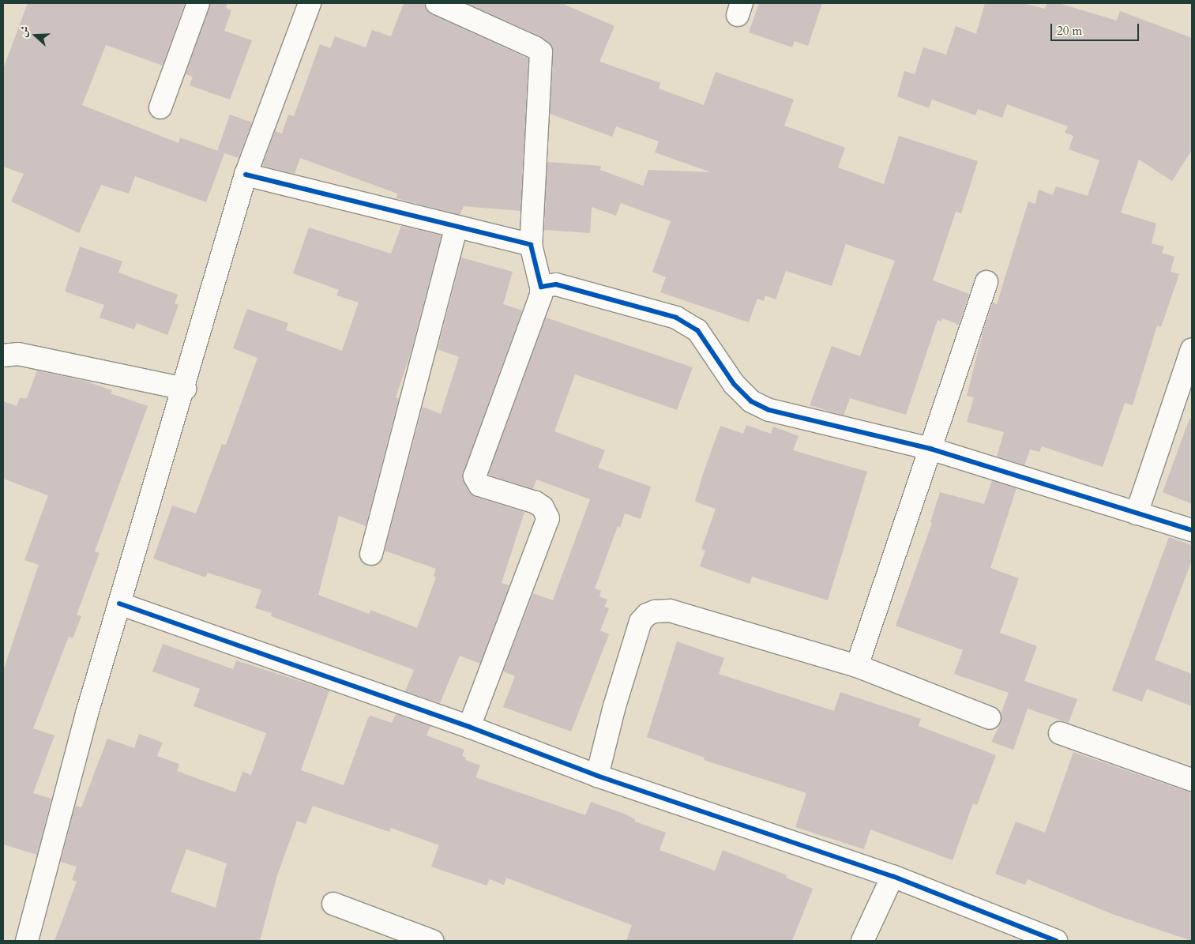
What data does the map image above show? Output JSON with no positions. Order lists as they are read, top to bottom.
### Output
{
  "scale_bar": "20 m",
  "north": "left"
}
